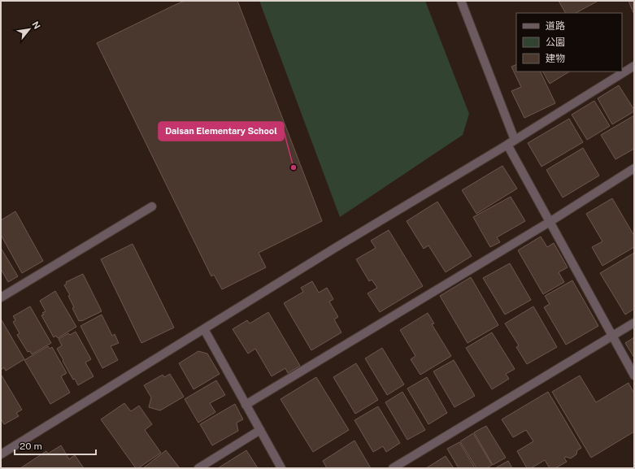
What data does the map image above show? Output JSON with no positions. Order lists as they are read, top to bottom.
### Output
{
  "places": ["Daisan Elementary School"],
  "legend": ["道路", "公園", "建物"],
  "scale_bar": "20 m",
  "north": "top right"
}
